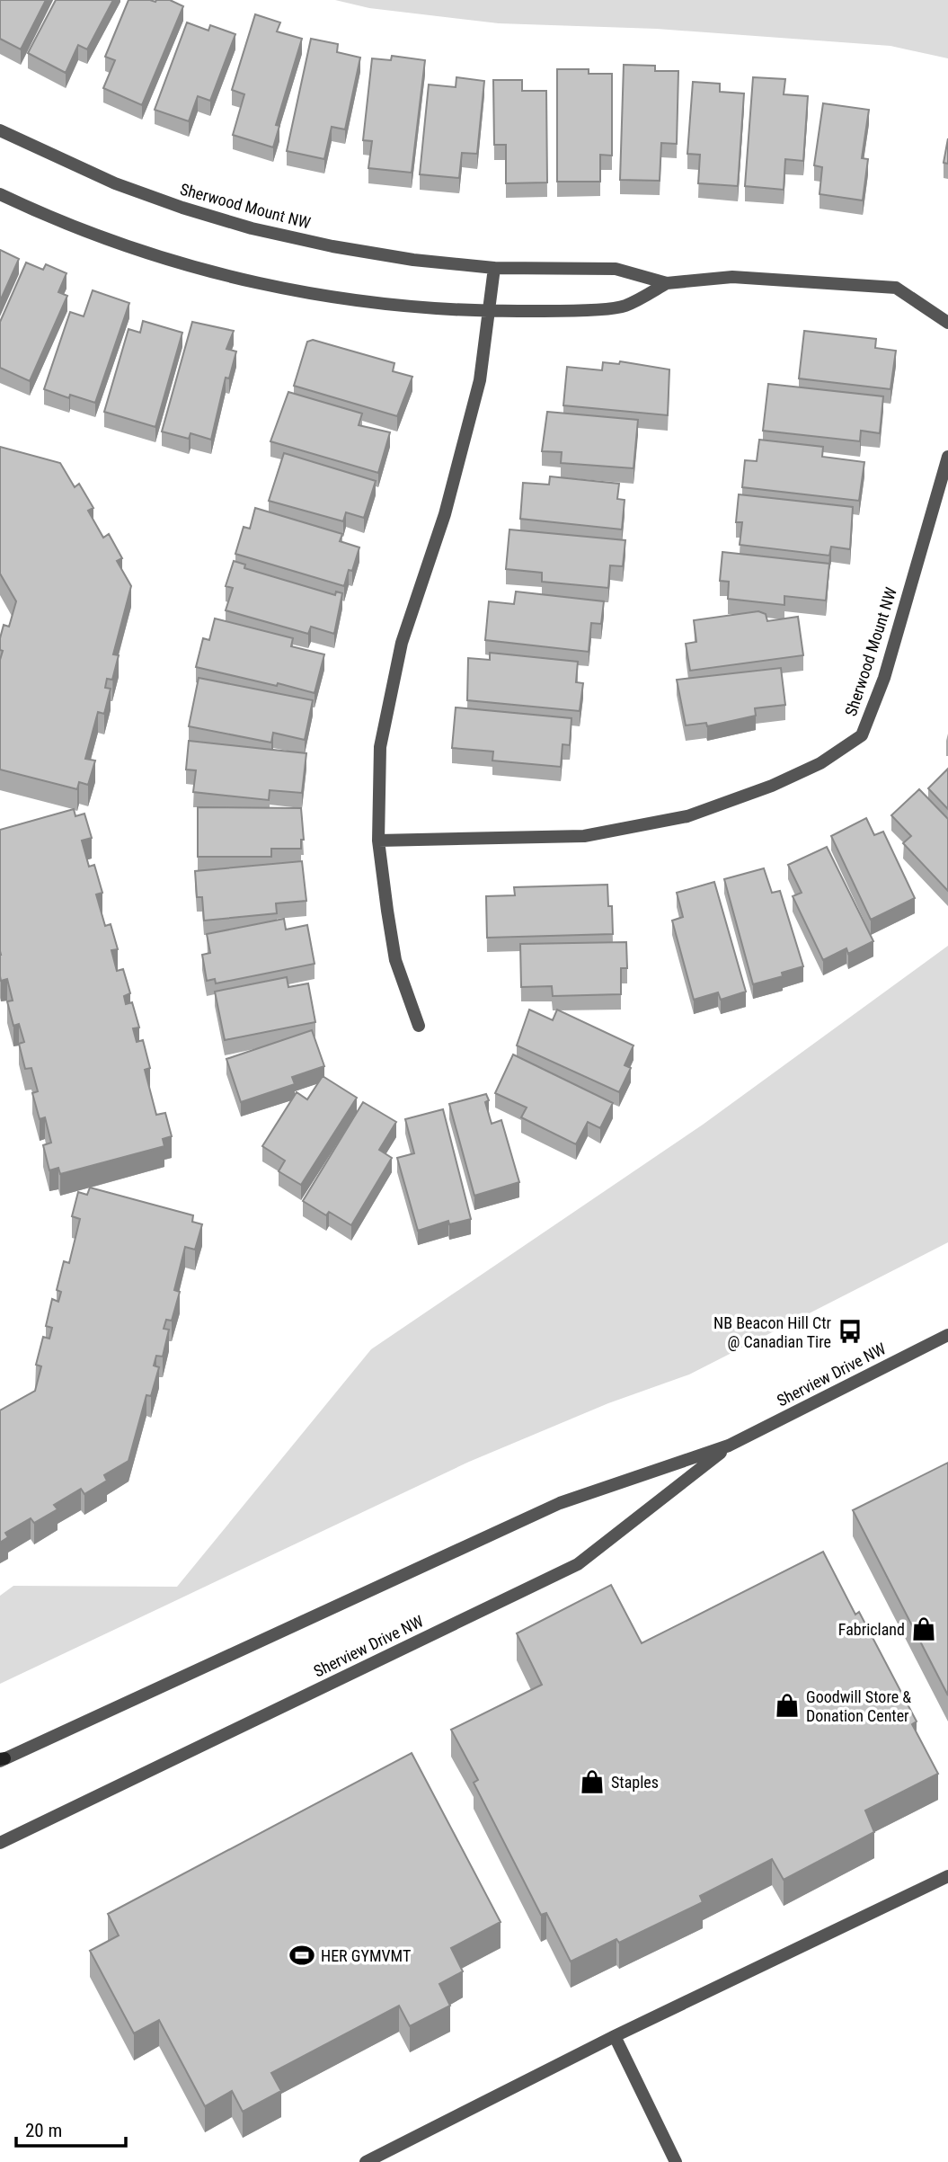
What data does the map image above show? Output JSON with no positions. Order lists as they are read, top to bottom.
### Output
{
  "streets": {
    "street": ["Sherwood Mount NW", "Sherview Drive NW"]
  },
  "places": {
    "bus stop": ["NB Beacon Hill Ctr @ Canadian Tire"],
    "shop": ["Fabricland", "Goodwill Store & Donation Center", "Staples"],
    "sports": ["HER GYMVMT"]
  },
  "scale_bar": "20 m"
}
